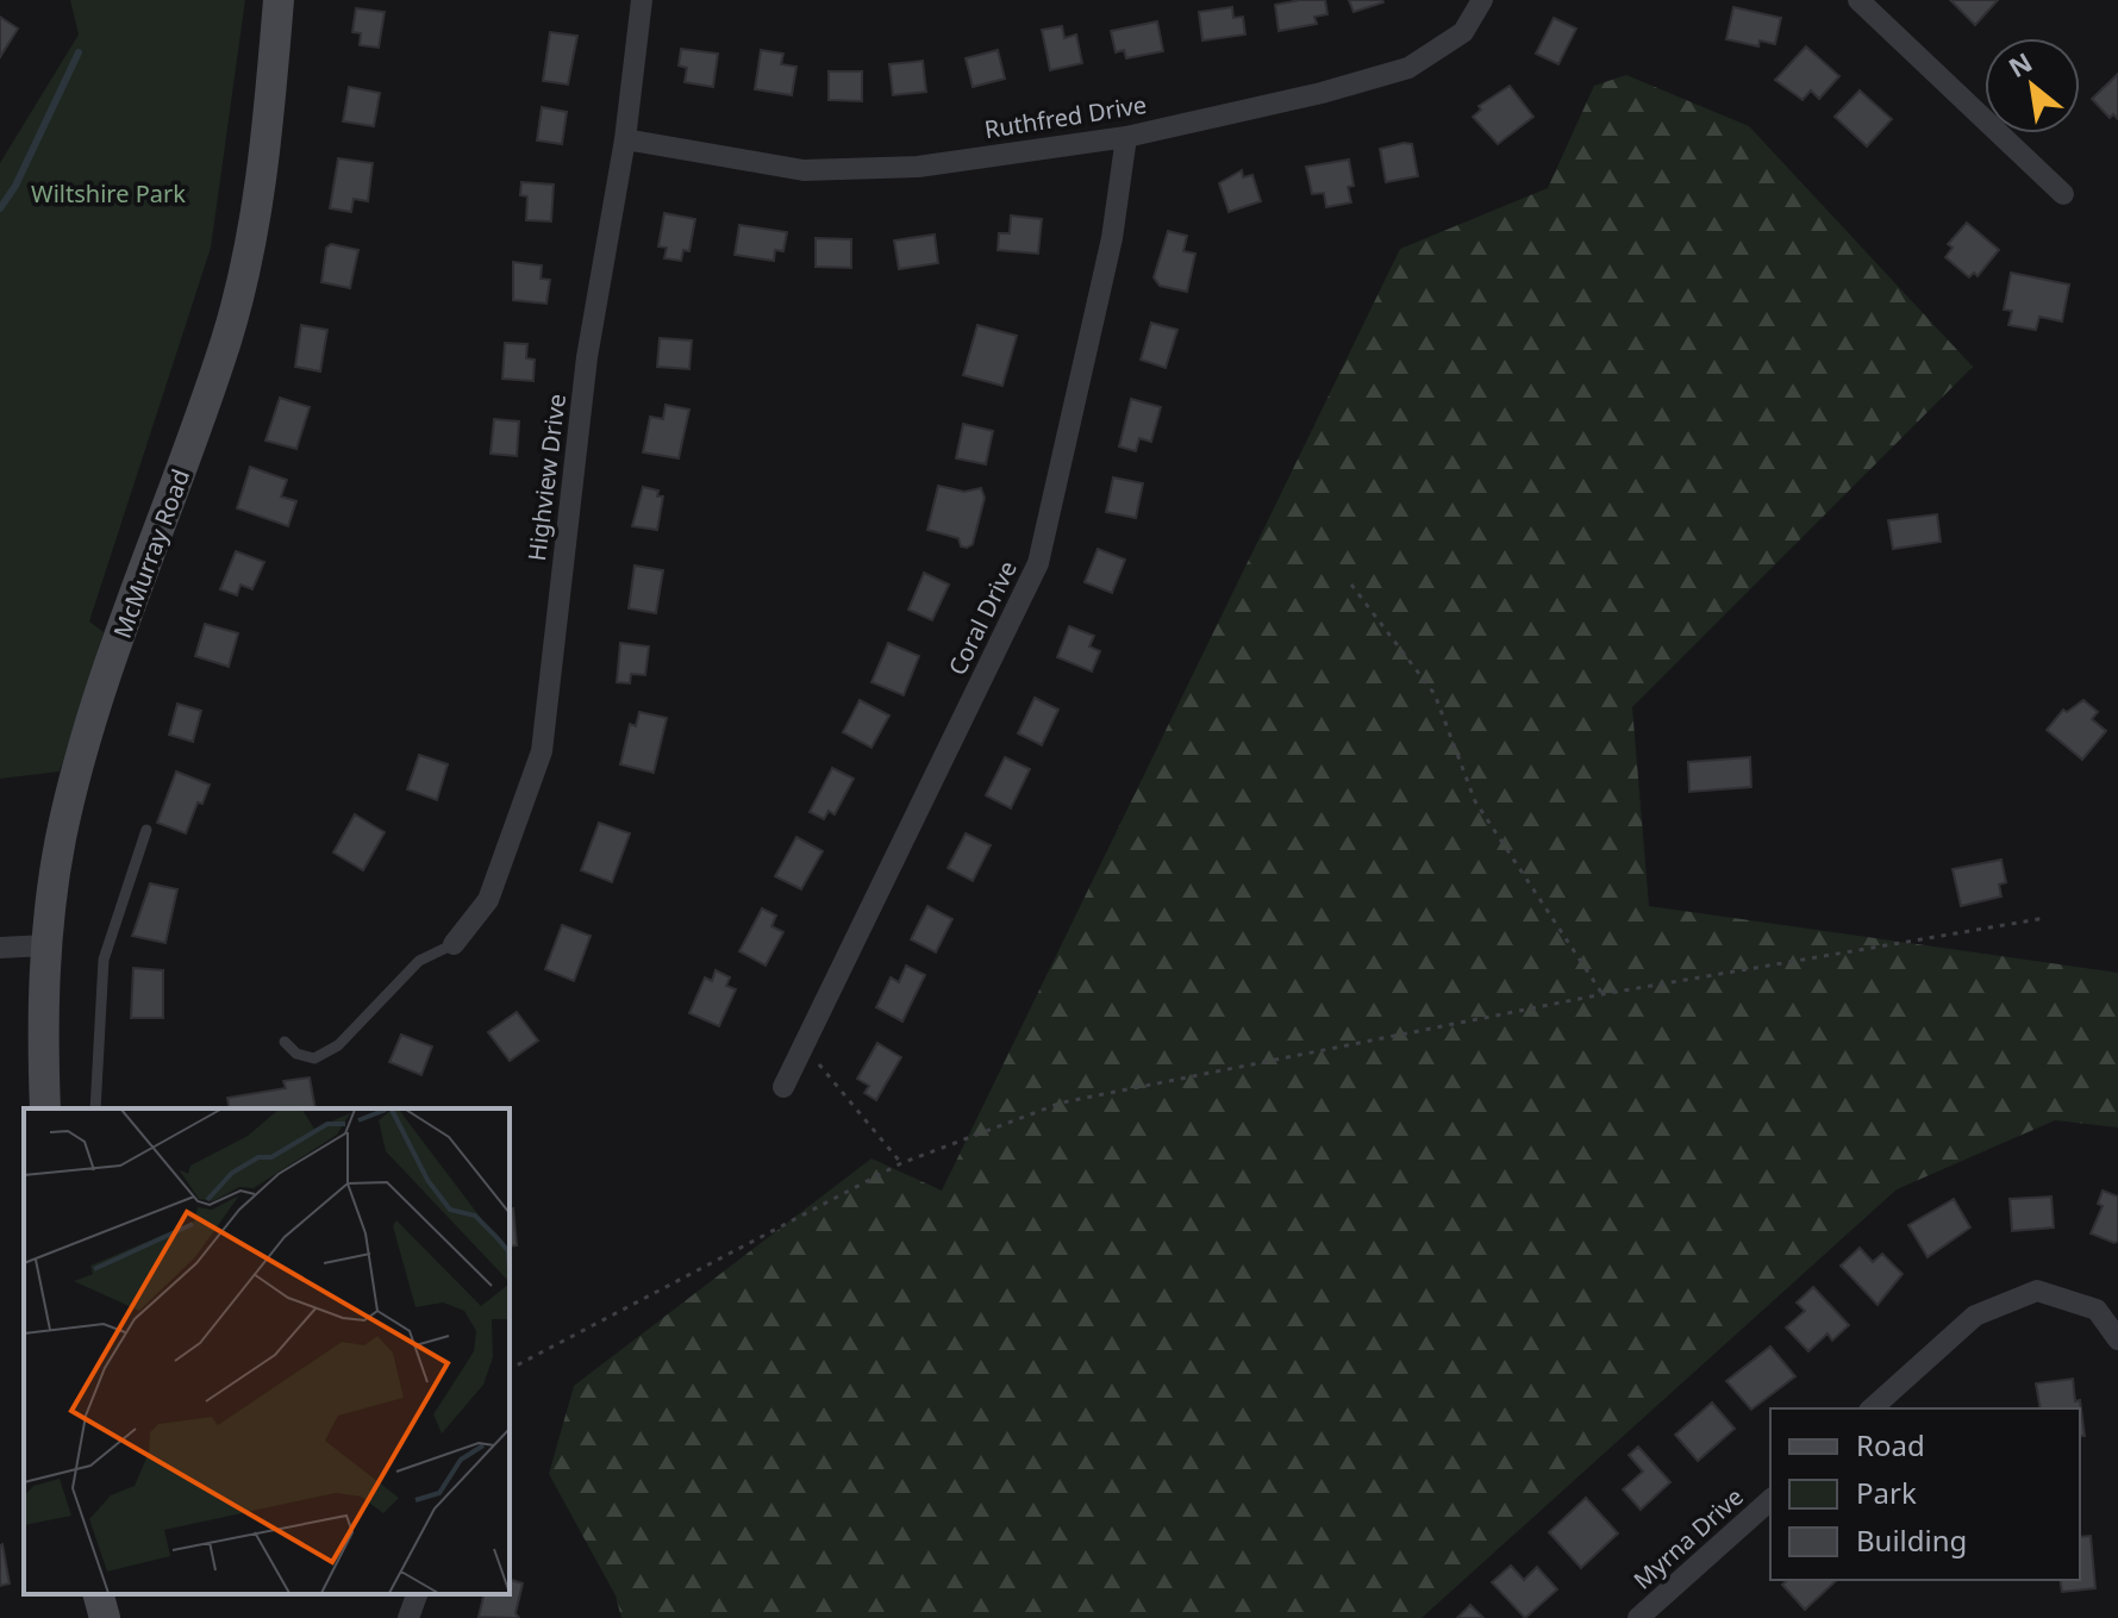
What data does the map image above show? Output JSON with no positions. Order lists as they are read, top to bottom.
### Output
{
  "streets": {
    "main road": ["McMurray Road"],
    "street": [
      "Ruthfred Drive",
      "Highview Drive",
      "Coral Drive",
      "Myrna Drive"
    ]
  },
  "crossings": [
    ["Ruthfred Drive", "Highview Drive"],
    ["Ruthfred Drive", "Coral Drive"]
  ],
  "parks": ["Wiltshire Park"],
  "legend": ["Road", "Park", "Building"],
  "north": "top left"
}
